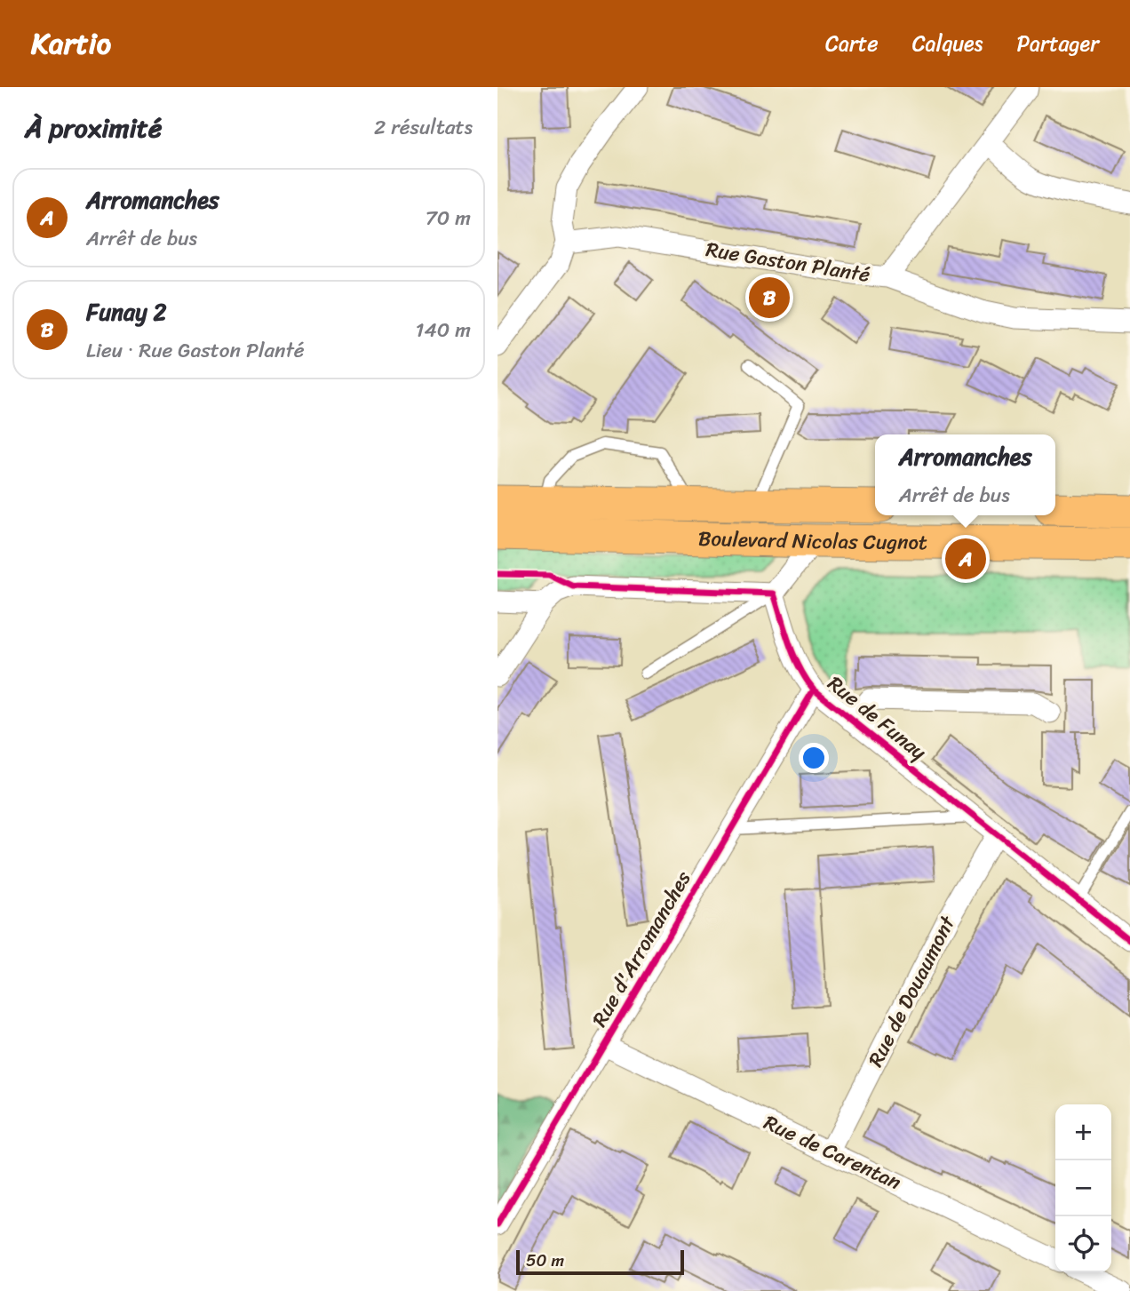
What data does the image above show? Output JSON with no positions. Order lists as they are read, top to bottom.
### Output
{
  "streets": {
    "main road": ["Boulevard Nicolas Cugnot"],
    "street": [
      "Rue Gaston Planté",
      "Rue de Funay",
      "Rue d'Arromanches",
      "Rue de Douaumont",
      "Rue de Carentan"
    ]
  },
  "crossings": [
    ["Rue de Funay", "Rue d'Arromanches"],
    ["Rue de Funay", "Rue de Douaumont"],
    ["Rue d'Arromanches", "Rue de Carentan"],
    ["Rue de Douaumont", "Rue de Carentan"]
  ],
  "scale_bar": "50 m",
  "page": {
    "header": "Kartio",
    "nav": ["Carte", "Calques", "Partager"],
    "heading": ["À proximité", "2 résultats"],
    "list": [
      {
        "mark": "A",
        "name": "Arromanches",
        "note": "Arrêt de bus",
        "value": "70 m"
      },
      {
        "mark": "B",
        "name": "Funay 2",
        "note": "Lieu · Rue Gaston Planté",
        "value": "140 m"
      }
    ],
    "pins": ["B", "A"],
    "popup": ["Arromanches", "Arrêt de bus"],
    "map_buttons": ["+", "−"],
    "scale": "50 m"
  }
}
